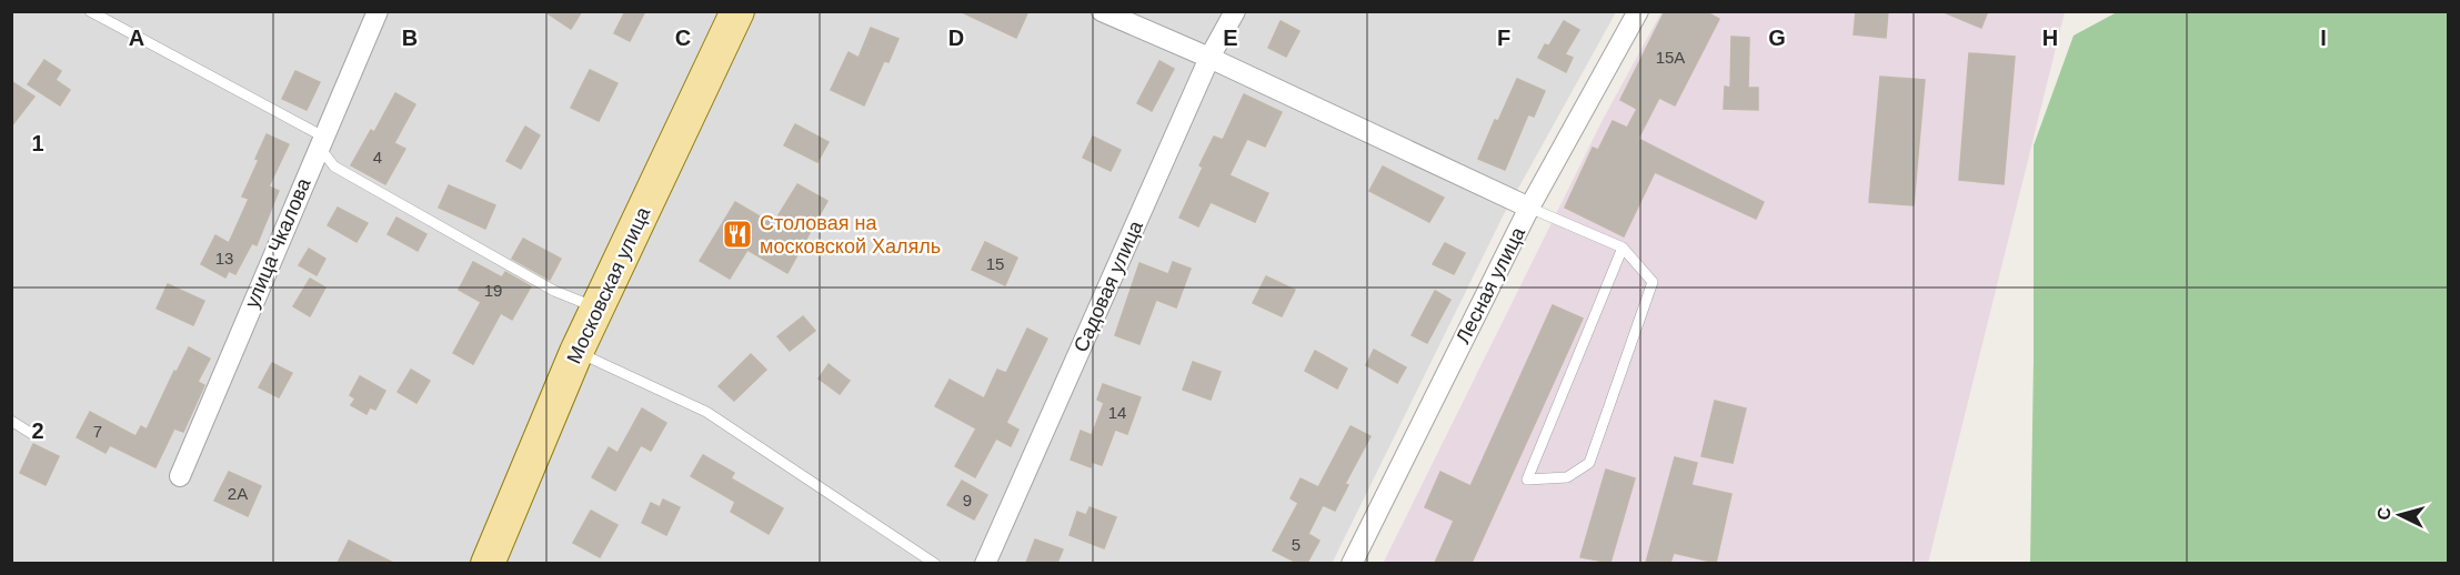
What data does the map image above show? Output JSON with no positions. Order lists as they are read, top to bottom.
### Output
{
  "streets": {
    "main road": ["Московская улица"],
    "street": ["улица Чкалова", "Лесная улица", "Садовая улица"]
  },
  "places": {
    "restaurant": ["Столовая на московской Халяль"]
  },
  "house_numbers": [
    "15А",
    "4",
    "13",
    "15",
    "19",
    "14",
    "7",
    "2А",
    "9",
    "5"
  ],
  "north": "left",
  "grid": {
    "columns": [
      "A",
      "B",
      "C",
      "D",
      "E",
      "F",
      "G",
      "H",
      "I"
    ],
    "rows": ["1", "2"]
  }
}
